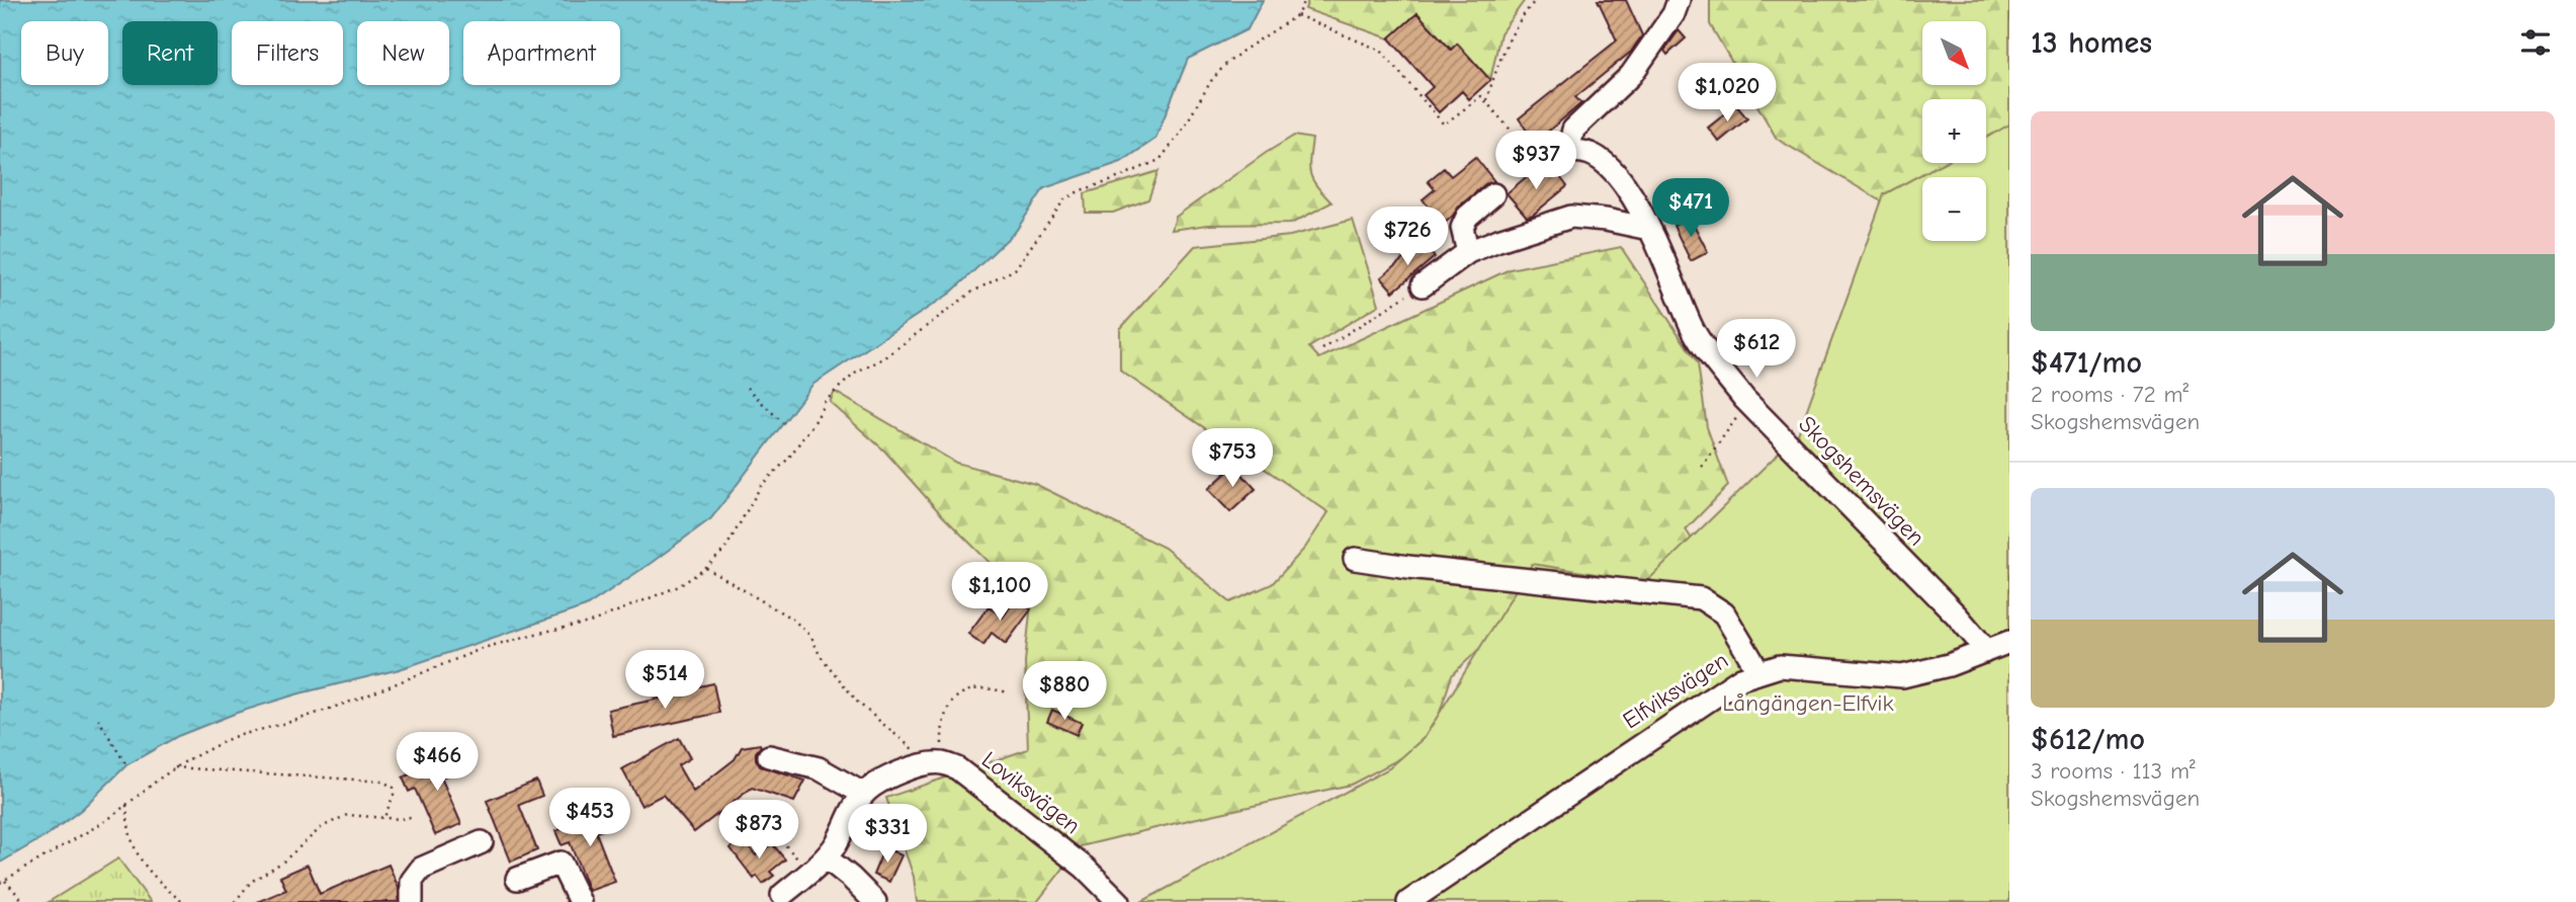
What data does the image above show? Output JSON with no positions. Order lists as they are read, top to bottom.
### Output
{
  "streets": {
    "street": ["Skogshemsvägen", "Elfviksvägen", "Loviksvägen"]
  },
  "crossings": [
    ["Skogshemsvägen", "Elfviksvägen"]
  ],
  "parks": ["Långängen-Elfvik"],
  "north": "bottom right",
  "page": {
    "heading": "13 homes",
    "map_buttons": ["+", "−"],
    "chip": [
      "Buy",
      "Rent",
      "Filters",
      "New",
      "Apartment"
    ],
    "price": [
      "$1,020",
      "$937",
      "$471",
      "$726",
      "$612",
      "$753",
      "$1,100",
      "$514",
      "$880",
      "$466",
      "$453",
      "$873",
      "$331"
    ],
    "list": [
      {
        "name": "$471/mo",
        "note": "2 rooms · 72 m² · Skogshemsvägen"
      },
      {
        "name": "$612/mo",
        "note": "3 rooms · 113 m² · Skogshemsvägen"
      }
    ]
  }
}
